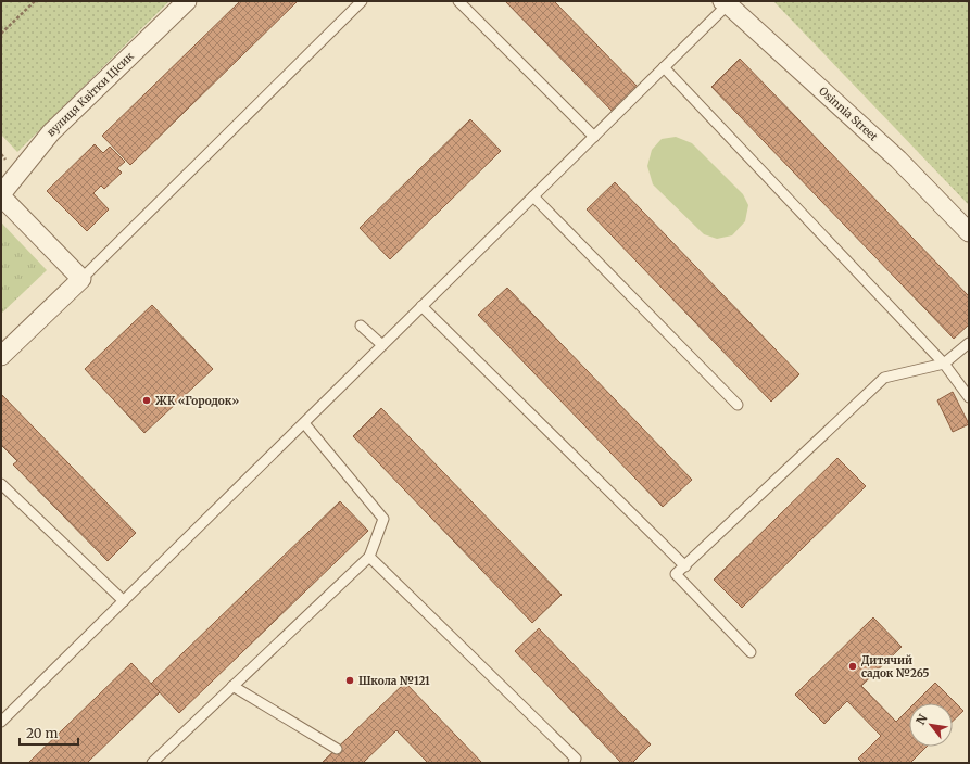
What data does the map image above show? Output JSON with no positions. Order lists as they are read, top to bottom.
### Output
{
  "streets": {
    "street": ["вулиця Квітки Цісик", "Osinnia Street"]
  },
  "places": ["ЖК «Городок»", "Дитячий садок №265", "Школа №121"],
  "scale_bar": "20 m",
  "north": "top left"
}
